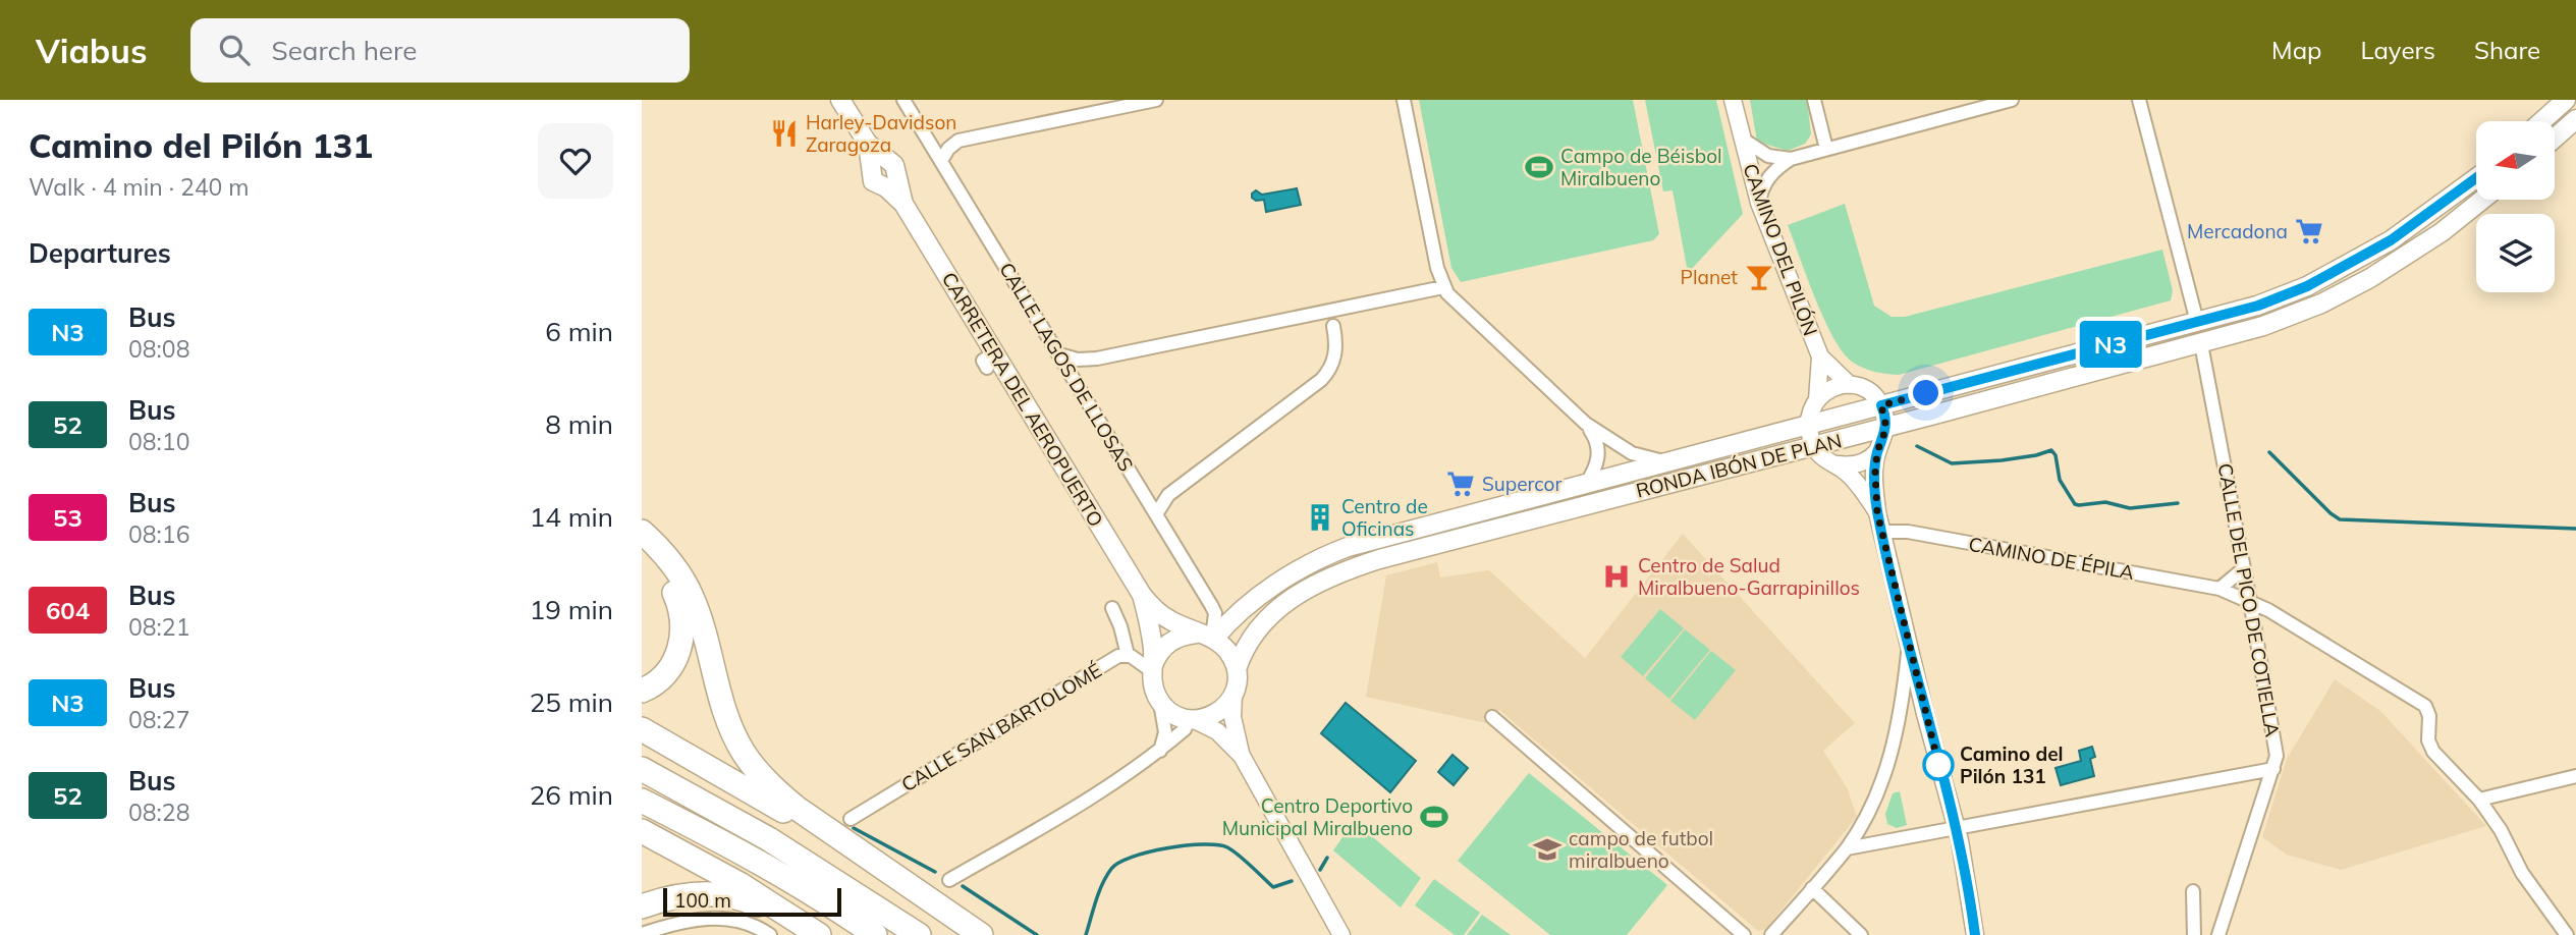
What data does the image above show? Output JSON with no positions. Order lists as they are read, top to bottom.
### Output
{
  "streets": {
    "main road": ["CARRETERA DEL AEROPUERTO", "RONDA IBÓN DE PLAN"],
    "street": [
      "CAMINO DEL PILÓN",
      "CALLE LAGOS DE LLOSAS",
      "CAMINO DE ÉPILA",
      "CALLE DEL PICO DE COTIELLA",
      "CALLE SAN BARTOLOMÉ"
    ]
  },
  "crossings": [
    ["CAMINO DEL PILÓN", "RONDA IBÓN DE PLAN"],
    ["CALLE LAGOS DE LLOSAS", "CARRETERA DEL AEROPUERTO"],
    ["CALLE LAGOS DE LLOSAS", "RONDA IBÓN DE PLAN"],
    ["CARRETERA DEL AEROPUERTO", "RONDA IBÓN DE PLAN"],
    ["RONDA IBÓN DE PLAN", "CALLE DEL PICO DE COTIELLA"],
    ["CAMINO DE ÉPILA", "CALLE DEL PICO DE COTIELLA"]
  ],
  "places": {
    "restaurant": ["Harley-Davidson Zaragoza"],
    "sports": ["Campo de Béisbol Miralbueno", "Centro Deportivo Municipal Miralbueno"],
    "supermarket": ["Mercadona", "Supercor"],
    "bar": ["Planet"],
    "building": ["Centro de Oficinas"],
    "hospital": ["Centro de Salud Miralbueno-Garrapinillos"],
    "other": ["Camino del Pilón 131"],
    "school or university": ["campo de futbol miralbueno"]
  },
  "lines": ["bus line N3"],
  "scale_bar": "100 m",
  "north": "left",
  "page": {
    "header": "Viabus",
    "search": "Search here",
    "nav": ["Map", "Layers", "Share"],
    "heading": [
      ["Camino del Pilón 131", "Walk · 4 min · 240 m"],
      "Departures"
    ],
    "on_map": "N3",
    "list": [
      {
        "mark": "N3",
        "name": "Bus",
        "note": "08:08",
        "value": "6 min"
      },
      {
        "mark": "52",
        "name": "Bus",
        "note": "08:10",
        "value": "8 min"
      },
      {
        "mark": "53",
        "name": "Bus",
        "note": "08:16",
        "value": "14 min"
      },
      {
        "mark": "604",
        "name": "Bus",
        "note": "08:21",
        "value": "19 min"
      },
      {
        "mark": "N3",
        "name": "Bus",
        "note": "08:27",
        "value": "25 min"
      },
      {
        "mark": "52",
        "name": "Bus",
        "note": "08:28",
        "value": "26 min"
      }
    ],
    "scale": "100 m"
  }
}
